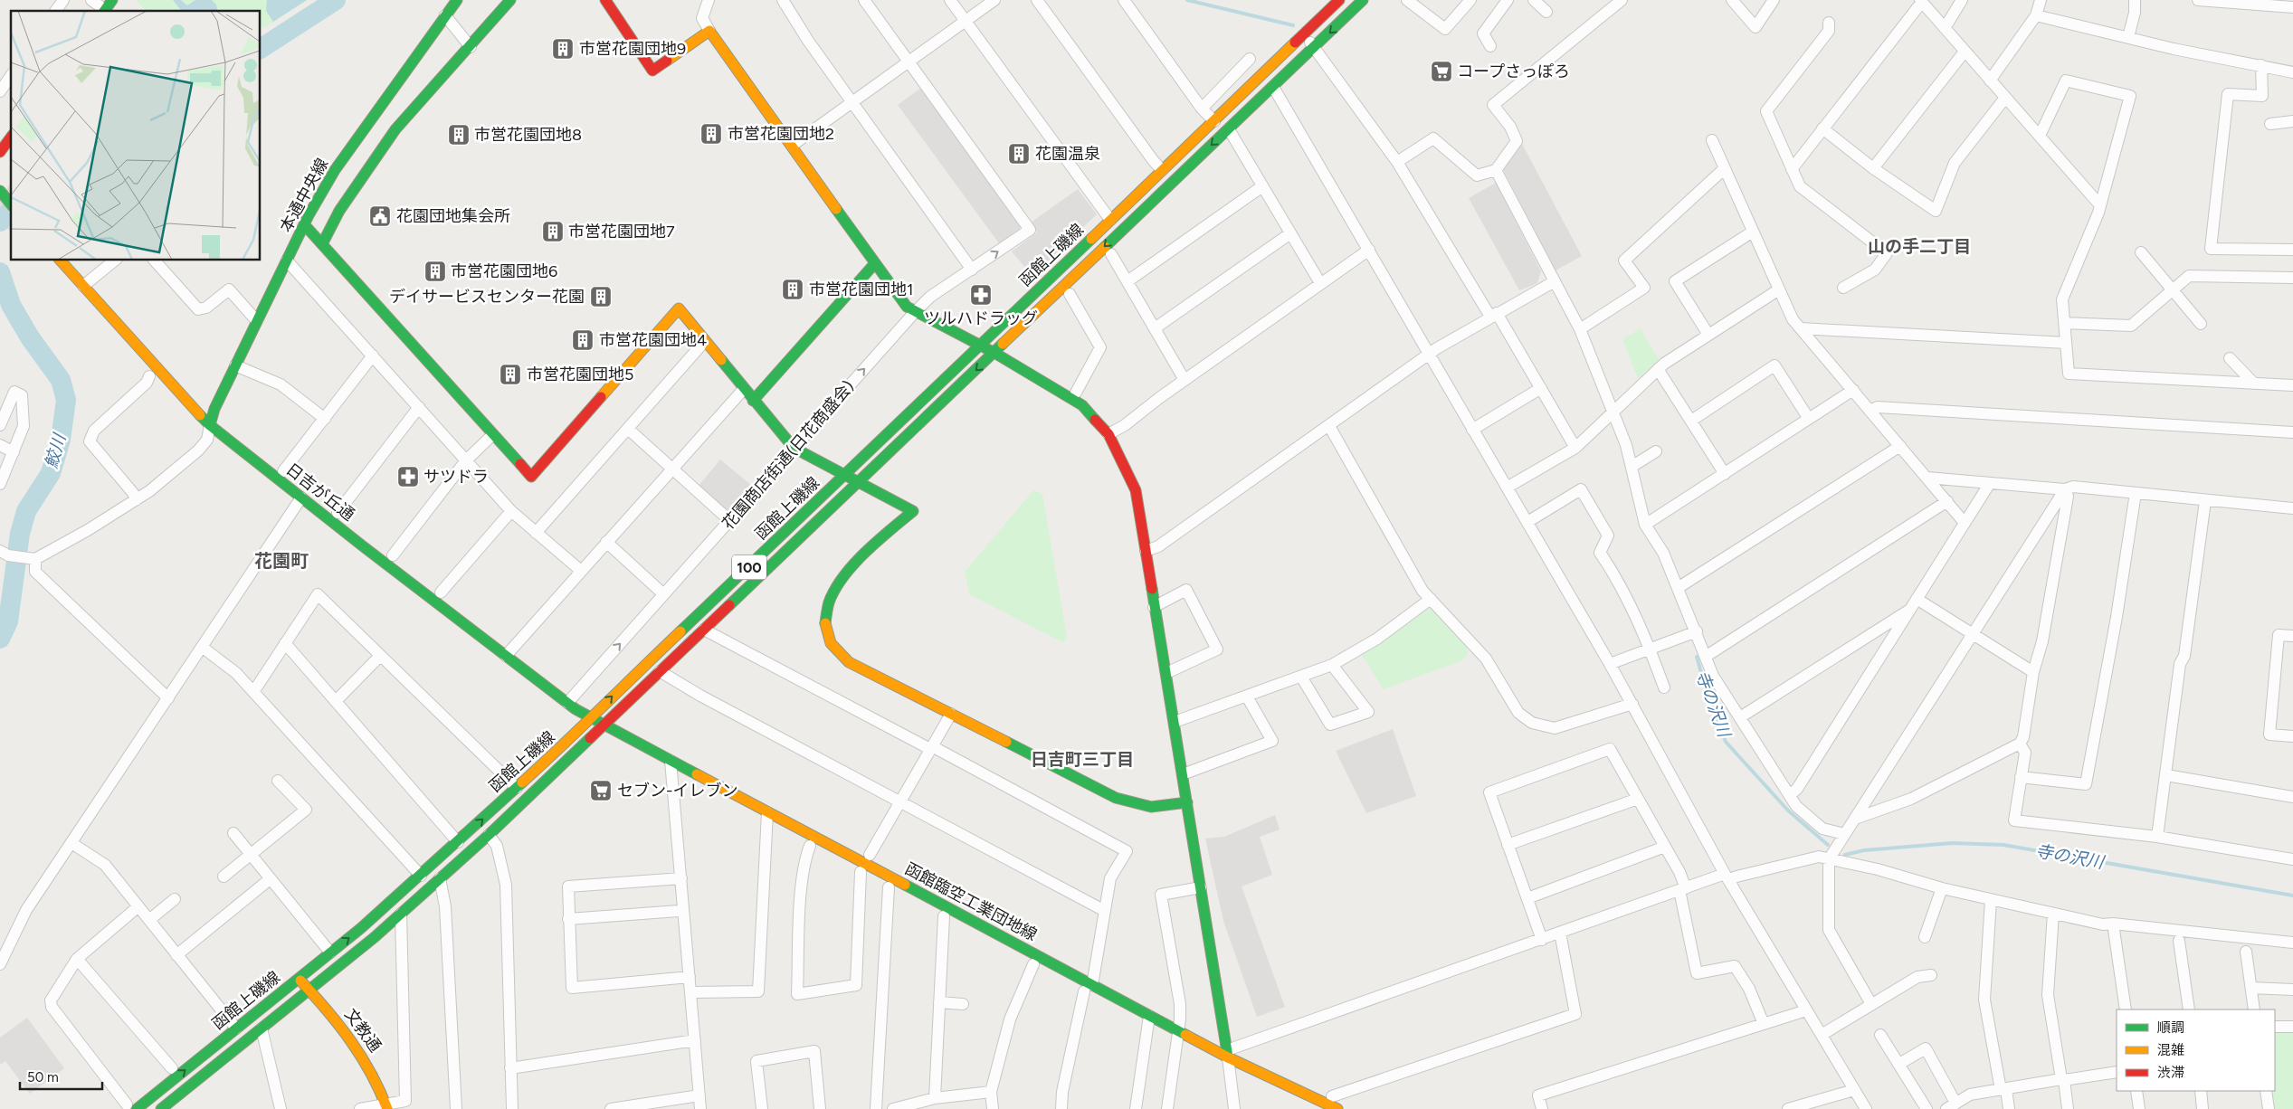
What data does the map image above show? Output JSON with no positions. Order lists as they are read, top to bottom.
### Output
{
  "streets": {
    "street": [
      "本通中央線",
      "函館上磯線",
      "花園商店街通(日花商盛会)",
      "日吉が丘通",
      "100",
      "函館臨空工業団地線",
      "文教通"
    ]
  },
  "crossings": [
    ["本通中央線", "日吉が丘通"],
    ["函館上磯線", "日吉が丘通"],
    ["函館上磯線", "函館臨空工業団地線"],
    ["函館上磯線", "文教通"],
    ["花園商店街通(日花商盛会)", "日吉が丘通"],
    ["日吉が丘通", "函館臨空工業団地線"]
  ],
  "districts": ["山の手二丁目", "花園町", "日吉町三丁目"],
  "water": ["鮫川", "寺の沢川"],
  "places": {
    "building": [
      "市営花園団地9",
      "市営花園団地2",
      "市営花園団地8",
      "花園温泉",
      "市営花園団地7",
      "市営花園団地6",
      "市営花園団地1",
      "デイサービスセンター花園",
      "市営花園団地4",
      "市営花園団地5"
    ],
    "supermarket": ["コープさっぽろ", "セブン-イレブン"],
    "public building": ["花園団地集会所"],
    "pharmacy": ["ツルハドラッグ", "サツドラ"]
  },
  "legend": ["順調", "混雑", "渋滞"],
  "scale_bar": "50 m"
}
